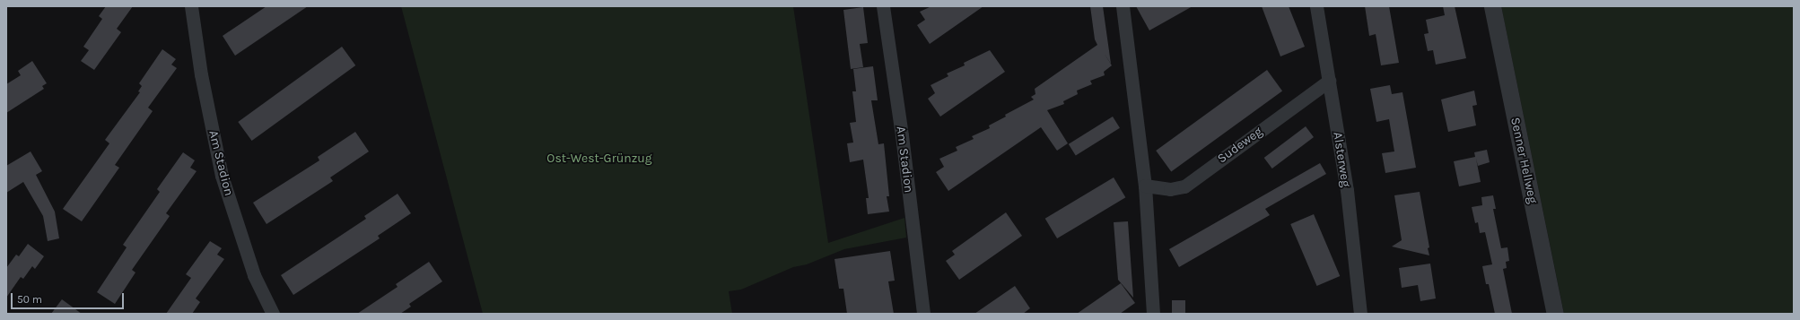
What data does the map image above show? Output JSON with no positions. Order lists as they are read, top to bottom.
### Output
{
  "streets": {
    "street": [
      "Sudeweg",
      "Am Stadion",
      "Alsterweg",
      "Senner Hellweg"
    ]
  },
  "crossings": [
    ["Sudeweg", "Alsterweg"]
  ],
  "parks": ["Ost-West-Grünzug"],
  "scale_bar": "50 m"
}
